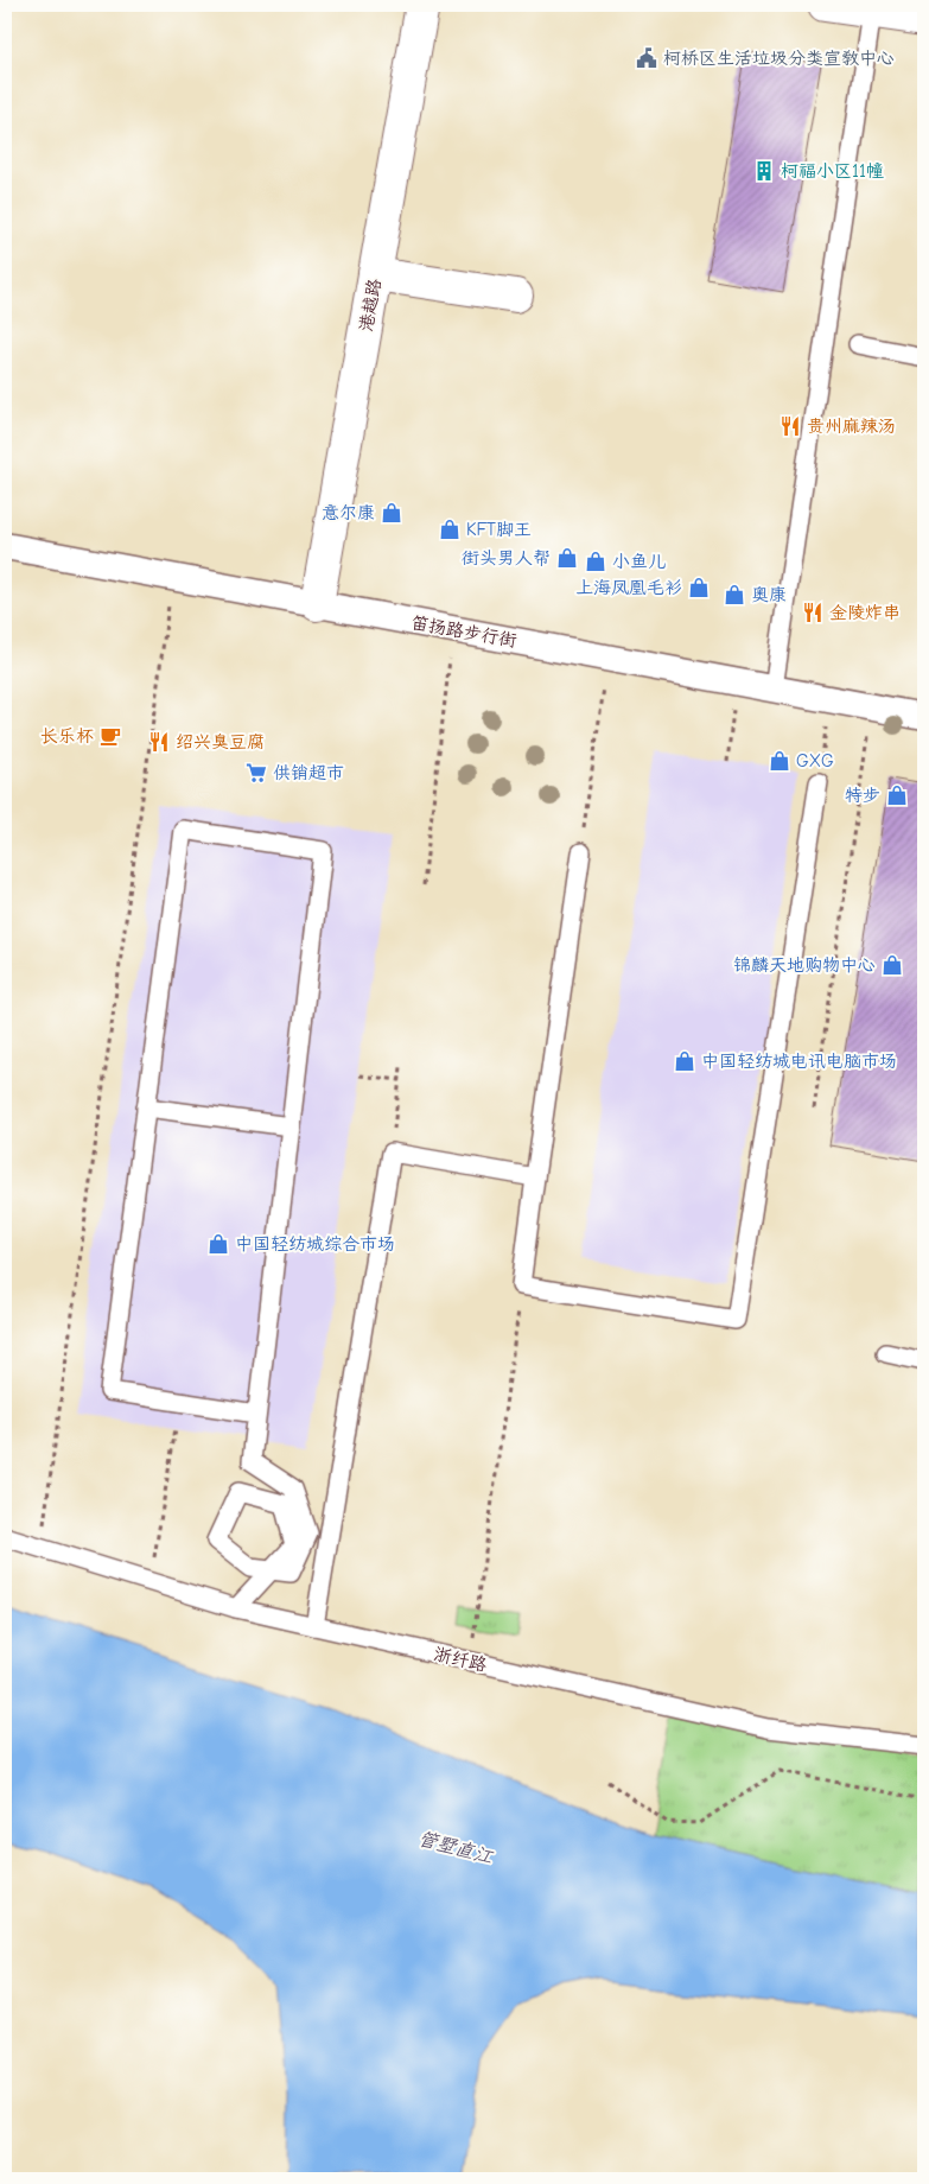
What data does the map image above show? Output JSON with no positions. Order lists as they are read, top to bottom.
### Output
{
  "streets": {
    "street": ["港越路", "笛扬路步行街"],
    "lane": ["浙纤路"]
  },
  "crossings": [
    ["港越路", "笛扬路步行街"]
  ],
  "water": ["管墅直江"],
  "places": {
    "public building": ["柯桥区生活垃圾分类宣教中心"],
    "building": ["柯福小区11幢"],
    "restaurant": ["贵州麻辣汤", "金陵炸串", "绍兴臭豆腐"],
    "shop": [
      "意尔康",
      "KFT脚王",
      "街头男人帮",
      "小鱼儿",
      "上海凤凰毛衫",
      "奥康",
      "GXG",
      "特步",
      "锦麟天地购物中心",
      "中国轻纺城电讯电脑市场",
      "中国轻纺城综合市场"
    ],
    "cafe": ["长乐杯"],
    "supermarket": ["供销超市"]
  }
}
